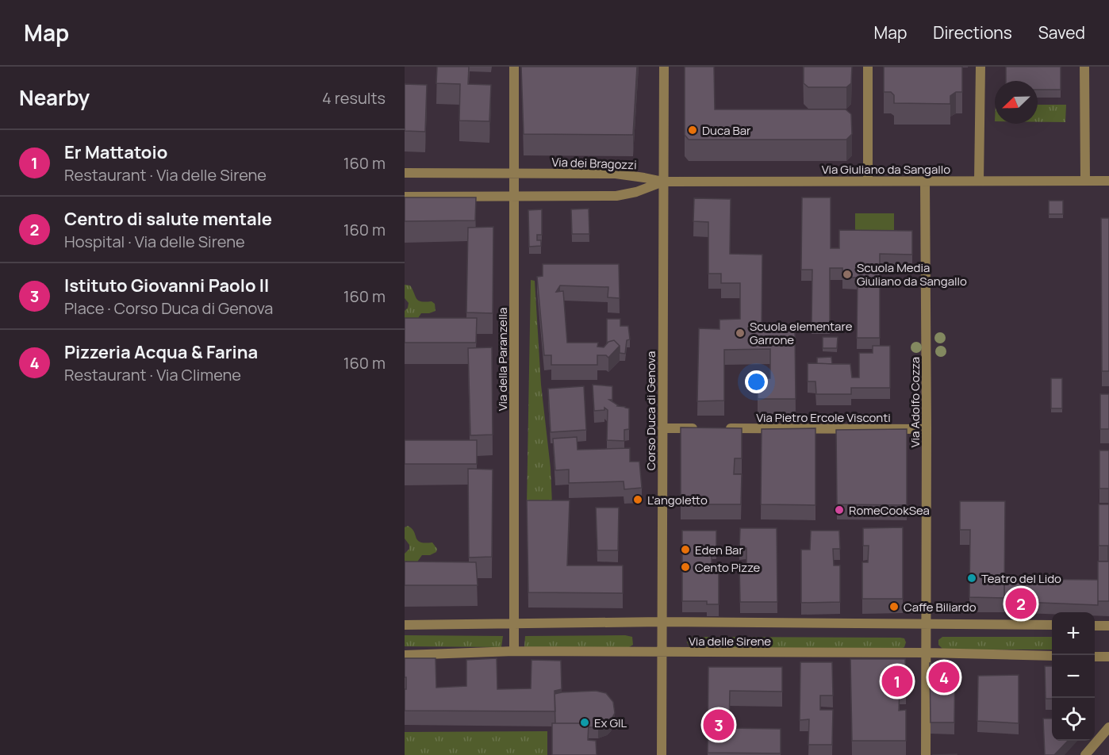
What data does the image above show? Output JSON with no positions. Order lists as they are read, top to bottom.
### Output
{
  "streets": {
    "street": [
      "Via dei Bragozzi",
      "Via Giuliano da Sangallo",
      "Via della Paranzella",
      "Via Adolfo Cozza",
      "Corso Duca di Genova",
      "Via Pietro Ercole Visconti",
      "Via delle Sirene"
    ]
  },
  "crossings": [
    ["Via dei Bragozzi", "Via Giuliano da Sangallo"],
    ["Via dei Bragozzi", "Via della Paranzella"],
    ["Via dei Bragozzi", "Corso Duca di Genova"],
    ["Via Giuliano da Sangallo", "Via Adolfo Cozza"],
    ["Via Giuliano da Sangallo", "Corso Duca di Genova"],
    ["Via della Paranzella", "Via delle Sirene"],
    ["Via Adolfo Cozza", "Via Pietro Ercole Visconti"],
    ["Via Adolfo Cozza", "Via delle Sirene"],
    ["Corso Duca di Genova", "Via delle Sirene"]
  ],
  "places": [
    "Duca Bar",
    "Scuola Media Giuliano da Sangallo",
    "Scuola elementare Garrone",
    "L'angoletto",
    "RomeCookSea",
    "Eden Bar",
    "Cento Pizze",
    "Teatro del Lido",
    "Caffe Biliardo",
    "Ex GIL"
  ],
  "north": "bottom left",
  "page": {
    "header": "Map",
    "nav": ["Map", "Directions", "Saved"],
    "heading": ["Nearby", "4 results"],
    "list": [
      {
        "mark": "1",
        "name": "Er Mattatoio",
        "note": "Restaurant · Via delle Sirene",
        "value": "160 m"
      },
      {
        "mark": "2",
        "name": "Centro di salute mentale",
        "note": "Hospital · Via delle Sirene",
        "value": "160 m"
      },
      {
        "mark": "3",
        "name": "Istituto Giovanni Paolo II",
        "note": "Place · Corso Duca di Genova",
        "value": "160 m"
      },
      {
        "mark": "4",
        "name": "Pizzeria Acqua & Farina",
        "note": "Restaurant · Via Climene",
        "value": "160 m"
      }
    ],
    "pins": [
      "2",
      "4",
      "1",
      "3"
    ],
    "map_buttons": ["+", "−"]
  }
}
